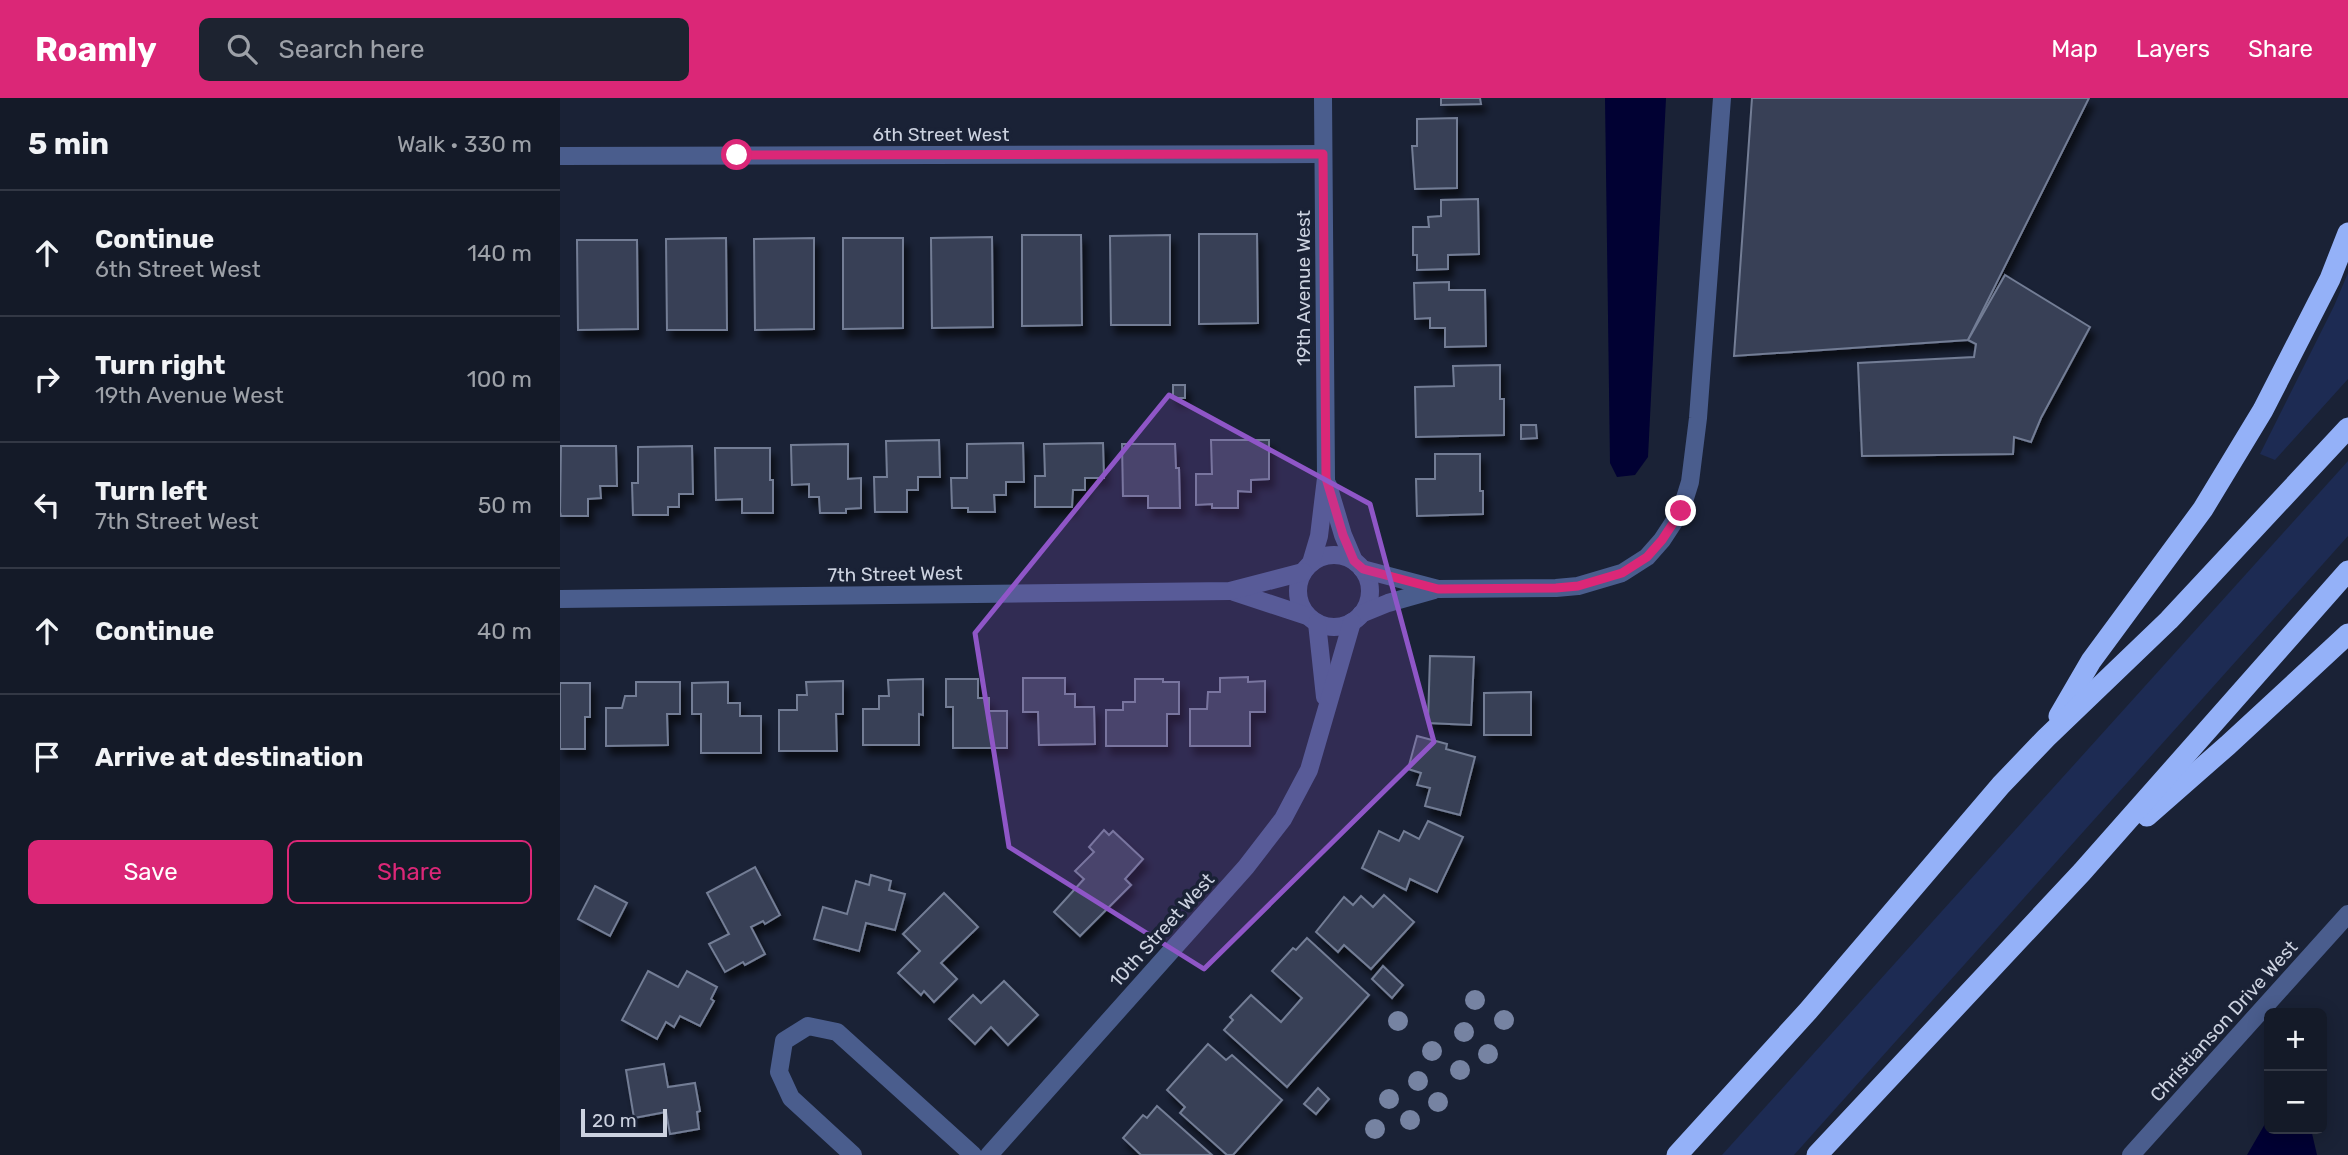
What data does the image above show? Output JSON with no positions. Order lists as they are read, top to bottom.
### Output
{
  "streets": {
    "street": [
      "6th Street West",
      "19th Avenue West",
      "7th Street West",
      "10th Street West",
      "Christianson Drive West"
    ]
  },
  "crossings": [
    ["6th Street West", "19th Avenue West"],
    ["19th Avenue West", "7th Street West"],
    ["19th Avenue West", "10th Street West"],
    ["7th Street West", "10th Street West"]
  ],
  "scale_bar": "20 m",
  "page": {
    "header": "Roamly",
    "search": "Search here",
    "nav": ["Map", "Layers", "Share"],
    "heading": ["5 min", "Walk · 330 m"],
    "list": [
      ["Continue", "6th Street West", "140 m"],
      ["Turn right", "19th Avenue West", "100 m"],
      ["Turn left", "7th Street West", "50 m"],
      ["Continue", "40 m"],
      "Arrive at destination"
    ],
    "buttons": ["Save", "Share"],
    "map_buttons": ["+", "−"],
    "scale": "20 m"
  }
}
